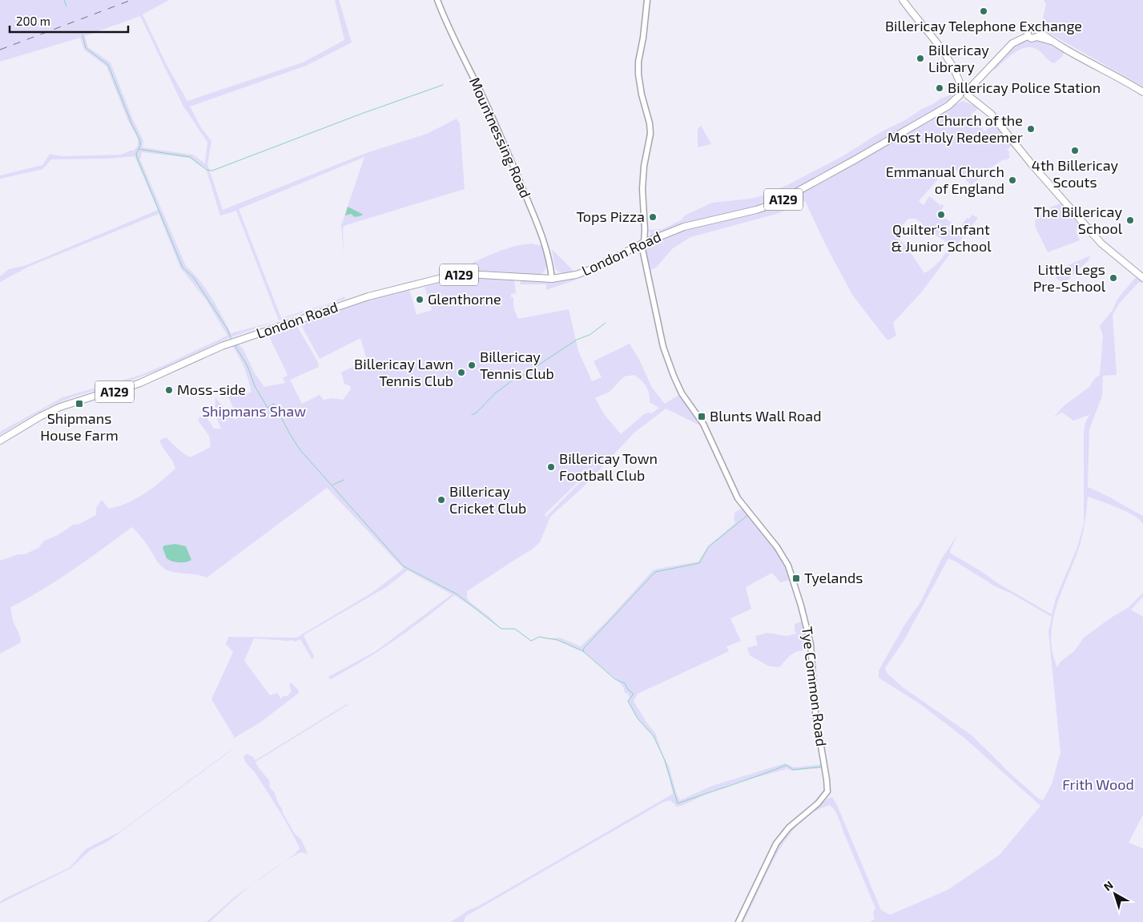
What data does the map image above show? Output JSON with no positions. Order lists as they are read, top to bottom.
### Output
{
  "streets": {
    "main road": ["A129", "London Road"],
    "street": ["Mountnessing Road", "Tye Common Road"]
  },
  "crossings": [
    ["Mountnessing Road", "London Road"],
    ["London Road", "Tye Common Road"]
  ],
  "parks": ["Shipmans Shaw", "Frith Wood"],
  "places": {
    "other": [
      "Billericay Telephone Exchange",
      "Billericay Library",
      "Billericay Police Station",
      "Church of the Most Holy Redeemer",
      "4th Billericay Scouts",
      "Emmanual Church of England",
      "Quilter's Infant & Junior School",
      "Tops Pizza",
      "The Billericay School",
      "Little Legs Pre-School",
      "Glenthorne",
      "Billericay Tennis Club",
      "Billericay Lawn Tennis Club",
      "Moss-side",
      "Billericay Town Football Club",
      "Billericay Cricket Club"
    ],
    "transit": ["Shipmans House Farm", "Blunts Wall Road", "Tyelands"]
  },
  "scale_bar": "200 m",
  "north": "top left"
}
